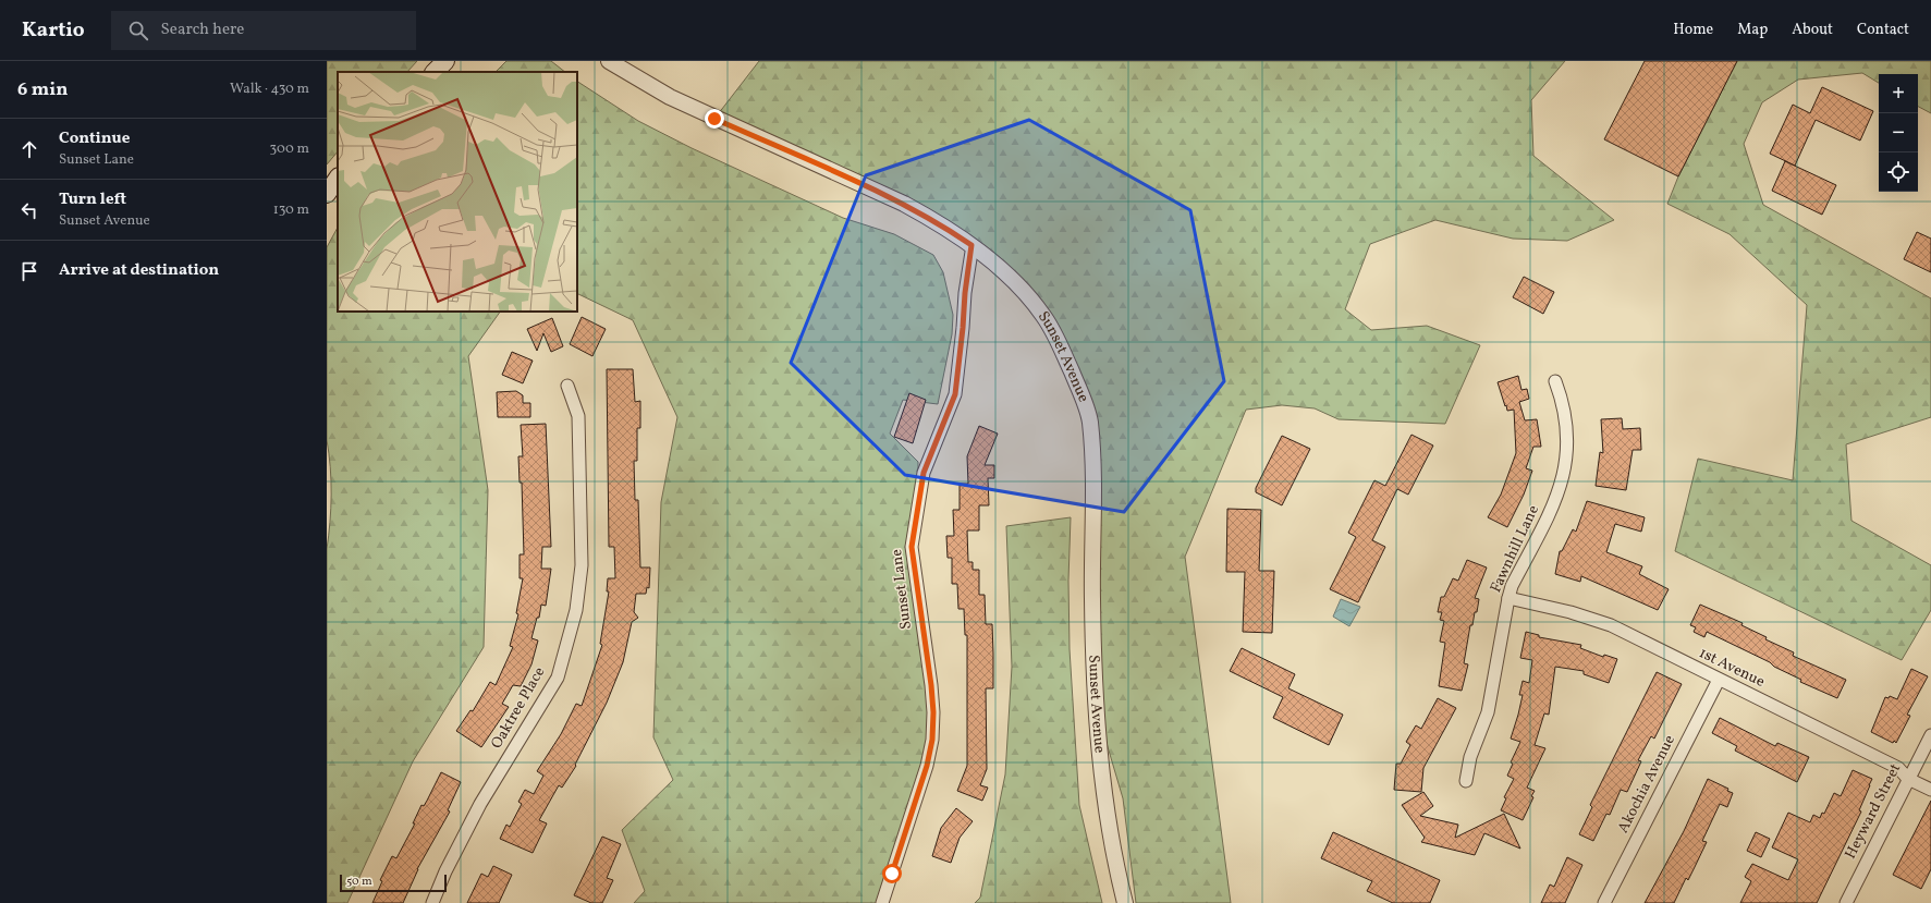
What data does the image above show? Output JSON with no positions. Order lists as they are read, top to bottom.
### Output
{
  "streets": {
    "street": [
      "Sunset Avenue",
      "Fawnhill Lane",
      "Sunset Lane",
      "1st Avenue",
      "Oaktree Place",
      "Akochia Avenue",
      "Heyward Street"
    ]
  },
  "crossings": [
    ["Sunset Avenue", "Sunset Lane"],
    ["Fawnhill Lane", "1st Avenue"],
    ["1st Avenue", "Akochia Avenue"],
    ["1st Avenue", "Heyward Street"]
  ],
  "scale_bar": "50 m",
  "page": {
    "header": "Kartio",
    "search": "Search here",
    "nav": [
      "Home",
      "Map",
      "About",
      "Contact"
    ],
    "heading": ["6 min", "Walk · 430 m"],
    "map_buttons": ["+", "−"],
    "list": [
      ["Continue", "Sunset Lane", "300 m"],
      ["Turn left", "Sunset Avenue", "130 m"],
      "Arrive at destination"
    ],
    "scale": "50 m"
  }
}
